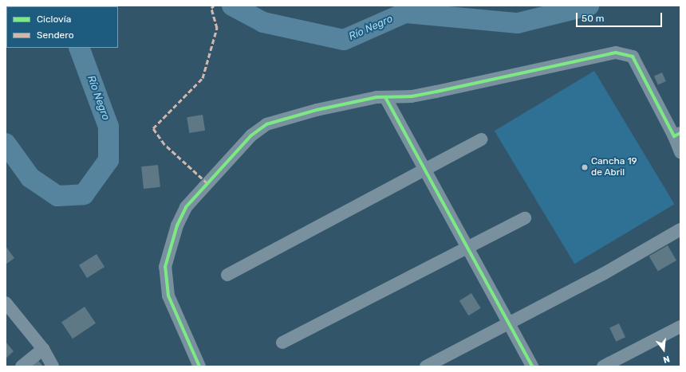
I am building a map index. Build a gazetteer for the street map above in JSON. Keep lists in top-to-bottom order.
{
  "water": ["Río Negro"],
  "places": ["Cancha 19 de Abril"],
  "legend": ["Ciclovía", "Sendero"],
  "scale_bar": "50 m",
  "north": "bottom"
}
